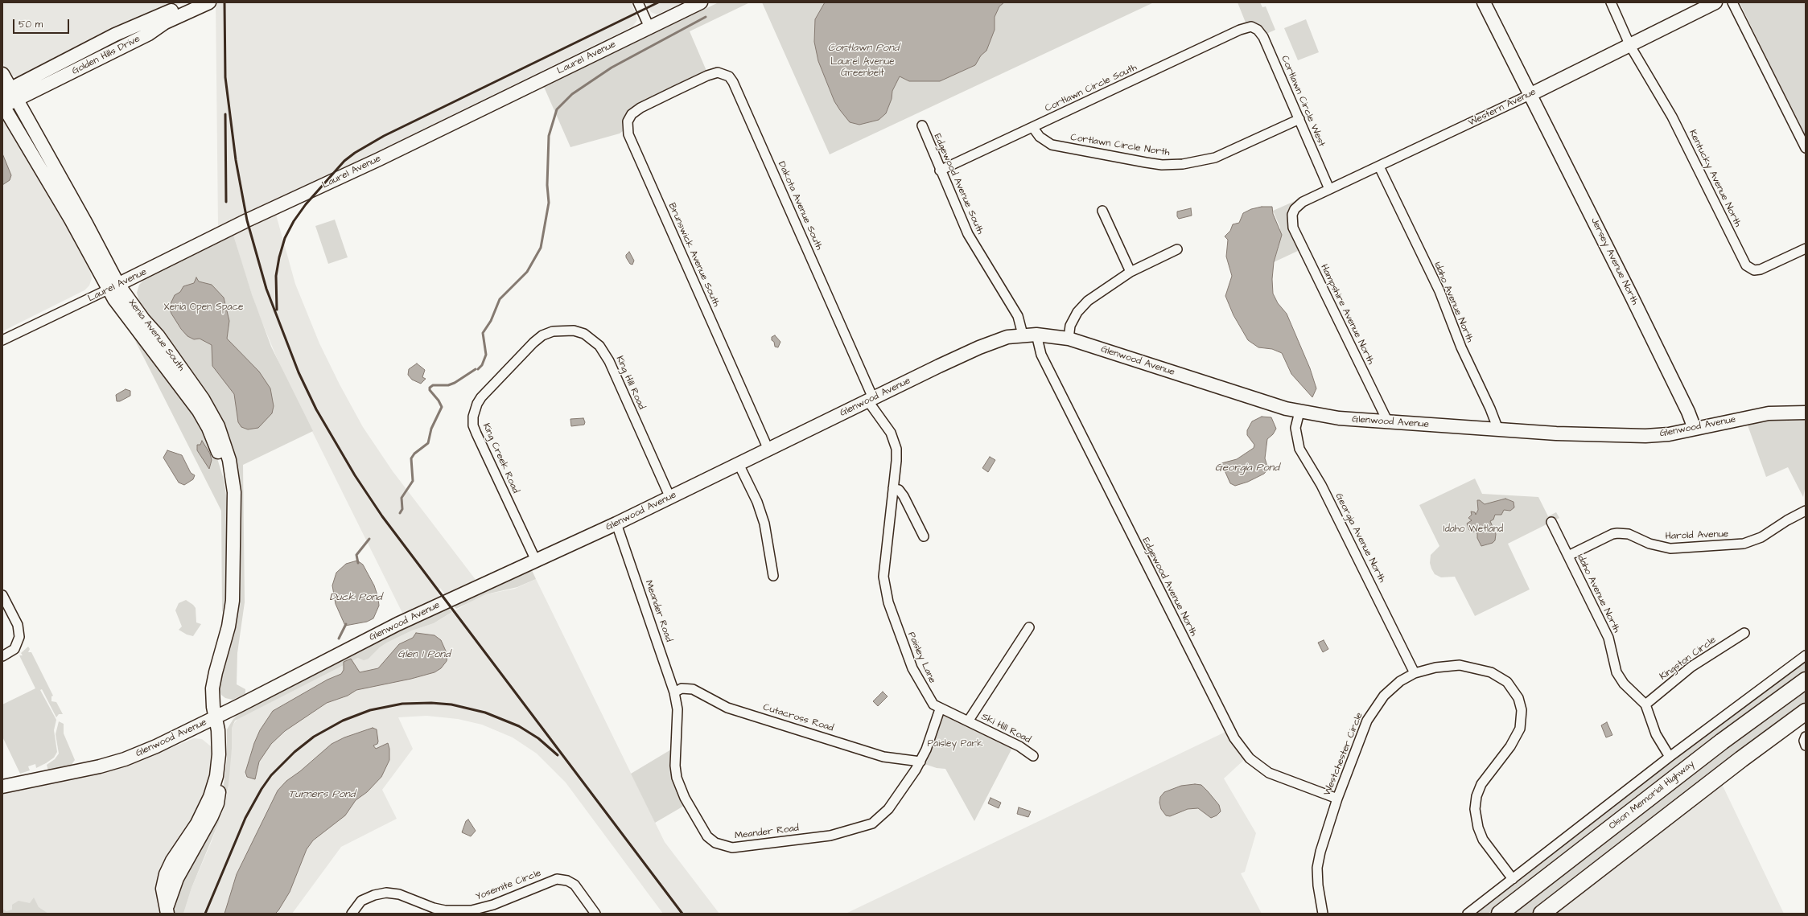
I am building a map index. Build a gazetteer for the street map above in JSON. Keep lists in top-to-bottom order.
{
  "streets": {
    "highway": ["Olson Memorial Highway"],
    "street": [
      "Golden Hills Drive",
      "Laurel Avenue",
      "Cortlawn Circle South",
      "Cortlawn Circle West",
      "Western Avenue",
      "Cortlawn Circle North",
      "Kentucky Avenue North",
      "Edgewood Avenue South",
      "Dakota Avenue South",
      "Brunswick Avenue South",
      "Jersey Avenue North",
      "Idaho Avenue North",
      "Hampshire Avenue North",
      "Xenia Avenue South",
      "Glenwood Avenue",
      "King Hill Road",
      "King Creek Road",
      "Harold Avenue",
      "Georgia Avenue North",
      "Edgewood Avenue North",
      "Meander Road",
      "Paisley Lane",
      "Kingston Circle",
      "Cutacross Road",
      "Ski Hill Road",
      "Westchester Circle",
      "Yosemite Circle"
    ]
  },
  "crossings": [
    ["Golden Hills Drive", "Xenia Avenue South"],
    ["Laurel Avenue", "Xenia Avenue South"],
    ["Cortlawn Circle South", "Cortlawn Circle West"],
    ["Cortlawn Circle South", "Cortlawn Circle North"],
    ["Cortlawn Circle South", "Edgewood Avenue South"],
    ["Cortlawn Circle West", "Western Avenue"],
    ["Cortlawn Circle West", "Cortlawn Circle North"],
    ["Western Avenue", "Kentucky Avenue North"],
    ["Western Avenue", "Jersey Avenue North"],
    ["Western Avenue", "Idaho Avenue North"],
    ["Western Avenue", "Hampshire Avenue North"],
    ["Edgewood Avenue South", "Glenwood Avenue"],
    ["Dakota Avenue South", "Brunswick Avenue South"],
    ["Dakota Avenue South", "Glenwood Avenue"],
    ["Dakota Avenue South", "Paisley Lane"],
    ["Brunswick Avenue South", "Glenwood Avenue"],
    ["Jersey Avenue North", "Glenwood Avenue"],
    ["Idaho Avenue North", "Glenwood Avenue"],
    ["Idaho Avenue North", "Harold Avenue"],
    ["Idaho Avenue North", "Kingston Circle"],
    ["Hampshire Avenue North", "Glenwood Avenue"],
    ["Xenia Avenue South", "Glenwood Avenue"],
    ["Glenwood Avenue", "King Hill Road"],
    ["Glenwood Avenue", "King Creek Road"],
    ["Glenwood Avenue", "Georgia Avenue North"],
    ["Glenwood Avenue", "Edgewood Avenue North"],
    ["Glenwood Avenue", "Meander Road"],
    ["Glenwood Avenue", "Paisley Lane"],
    ["King Hill Road", "King Creek Road"],
    ["Georgia Avenue North", "Westchester Circle"],
    ["Edgewood Avenue North", "Westchester Circle"],
    ["Meander Road", "Paisley Lane"],
    ["Meander Road", "Cutacross Road"],
    ["Paisley Lane", "Ski Hill Road"]
  ],
  "water": [
    "Cortlawn Pond",
    "Georgia Pond",
    "Duck Pond",
    "Glen 1 Pond",
    "Turners Pond"
  ],
  "parks": [
    "Laurel Avenue Greenbelt",
    "Xenia Open Space",
    "Idaho Wetland",
    "Paisley Park"
  ],
  "scale_bar": "50 m"
}
